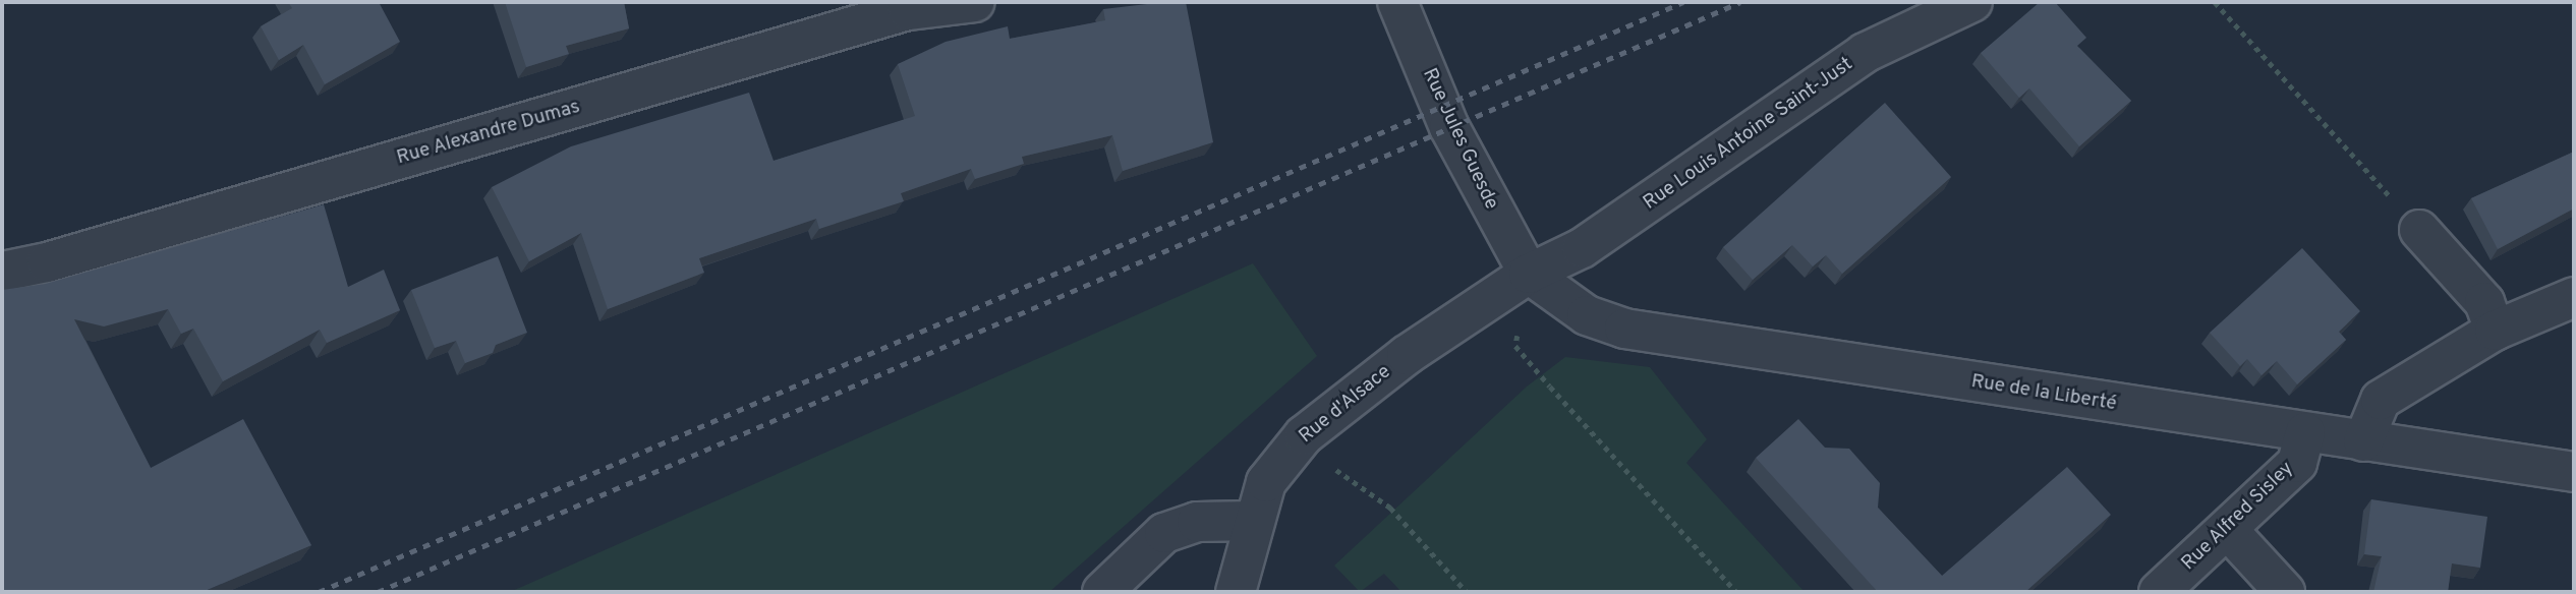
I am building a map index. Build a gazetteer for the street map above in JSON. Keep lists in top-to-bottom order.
{
  "streets": {
    "street": [
      "Rue Alexandre Dumas",
      "Rue Louis Antoine Saint-Just",
      "Rue Jules Guesde",
      "Rue de la Liberté",
      "Rue d'Alsace",
      "Rue Alfred Sisley"
    ]
  },
  "crossings": [
    ["Rue Louis Antoine Saint-Just", "Rue Jules Guesde"],
    ["Rue Louis Antoine Saint-Just", "Rue de la Liberté"],
    ["Rue Louis Antoine Saint-Just", "Rue d'Alsace"],
    ["Rue Jules Guesde", "Rue de la Liberté"],
    ["Rue Jules Guesde", "Rue d'Alsace"],
    ["Rue de la Liberté", "Rue d'Alsace"],
    ["Rue de la Liberté", "Rue Alfred Sisley"]
  ]
}
